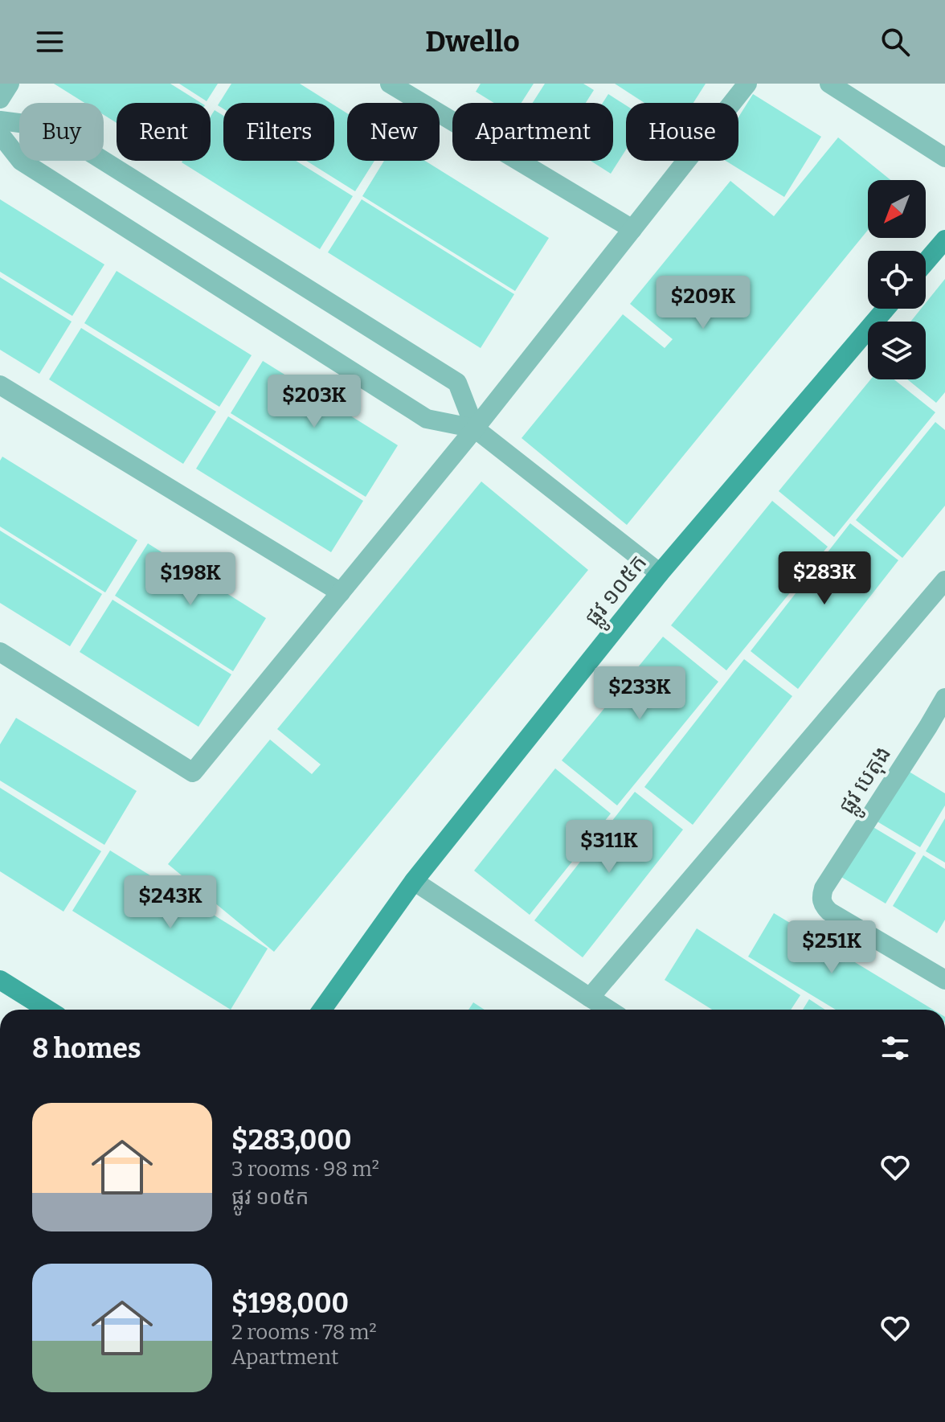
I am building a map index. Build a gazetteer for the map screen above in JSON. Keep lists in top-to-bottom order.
{
  "streets": {
    "main road": ["ផ្លូវ ១០៥ក"],
    "street": ["ផ្លូវ បេតុង"]
  },
  "north": "bottom left",
  "page": {
    "header": "Dwello",
    "chip": [
      "Buy",
      "Rent",
      "Filters",
      "New",
      "Apartment",
      "House"
    ],
    "price": [
      "$209K",
      "$203K",
      "$283K",
      "$198K",
      "$233K",
      "$311K",
      "$243K",
      "$251K"
    ],
    "heading": "8 homes",
    "list": [
      {
        "name": "$283,000",
        "note": "3 rooms · 98 m² · ផ្លូវ ១០៥ក"
      },
      {
        "name": "$198,000",
        "note": "2 rooms · 78 m² · Apartment"
      }
    ]
  }
}
